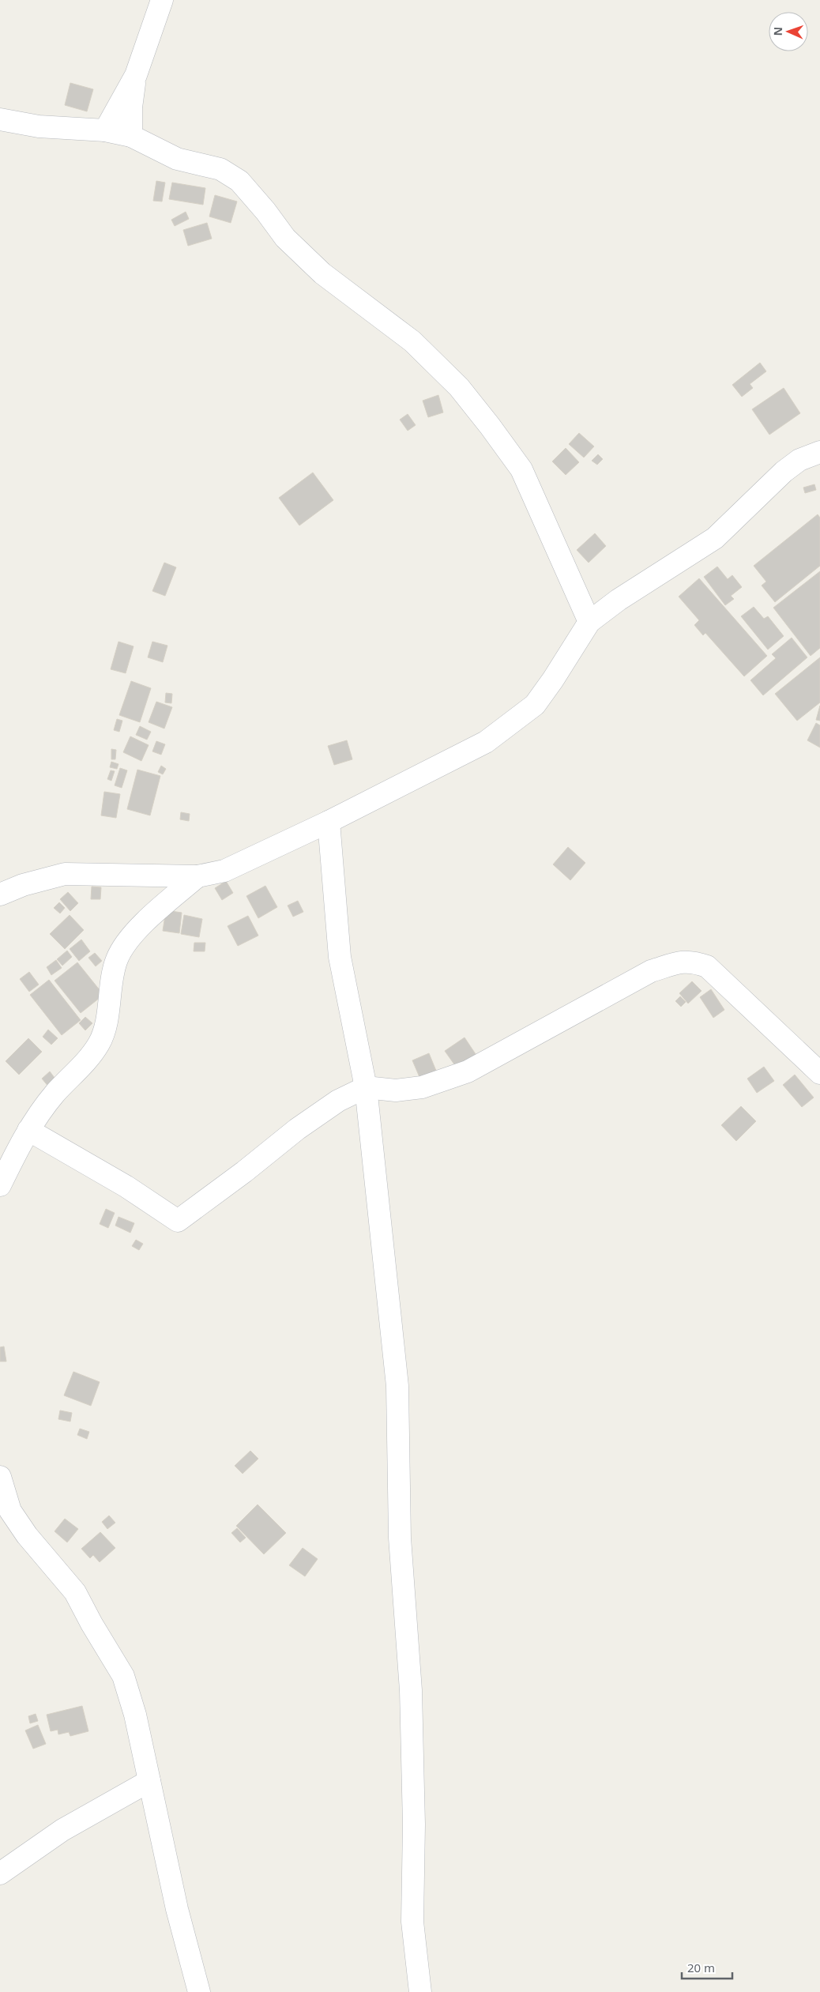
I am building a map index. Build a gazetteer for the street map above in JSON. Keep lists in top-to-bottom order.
{
  "scale_bar": "20 m",
  "north": "left"
}
